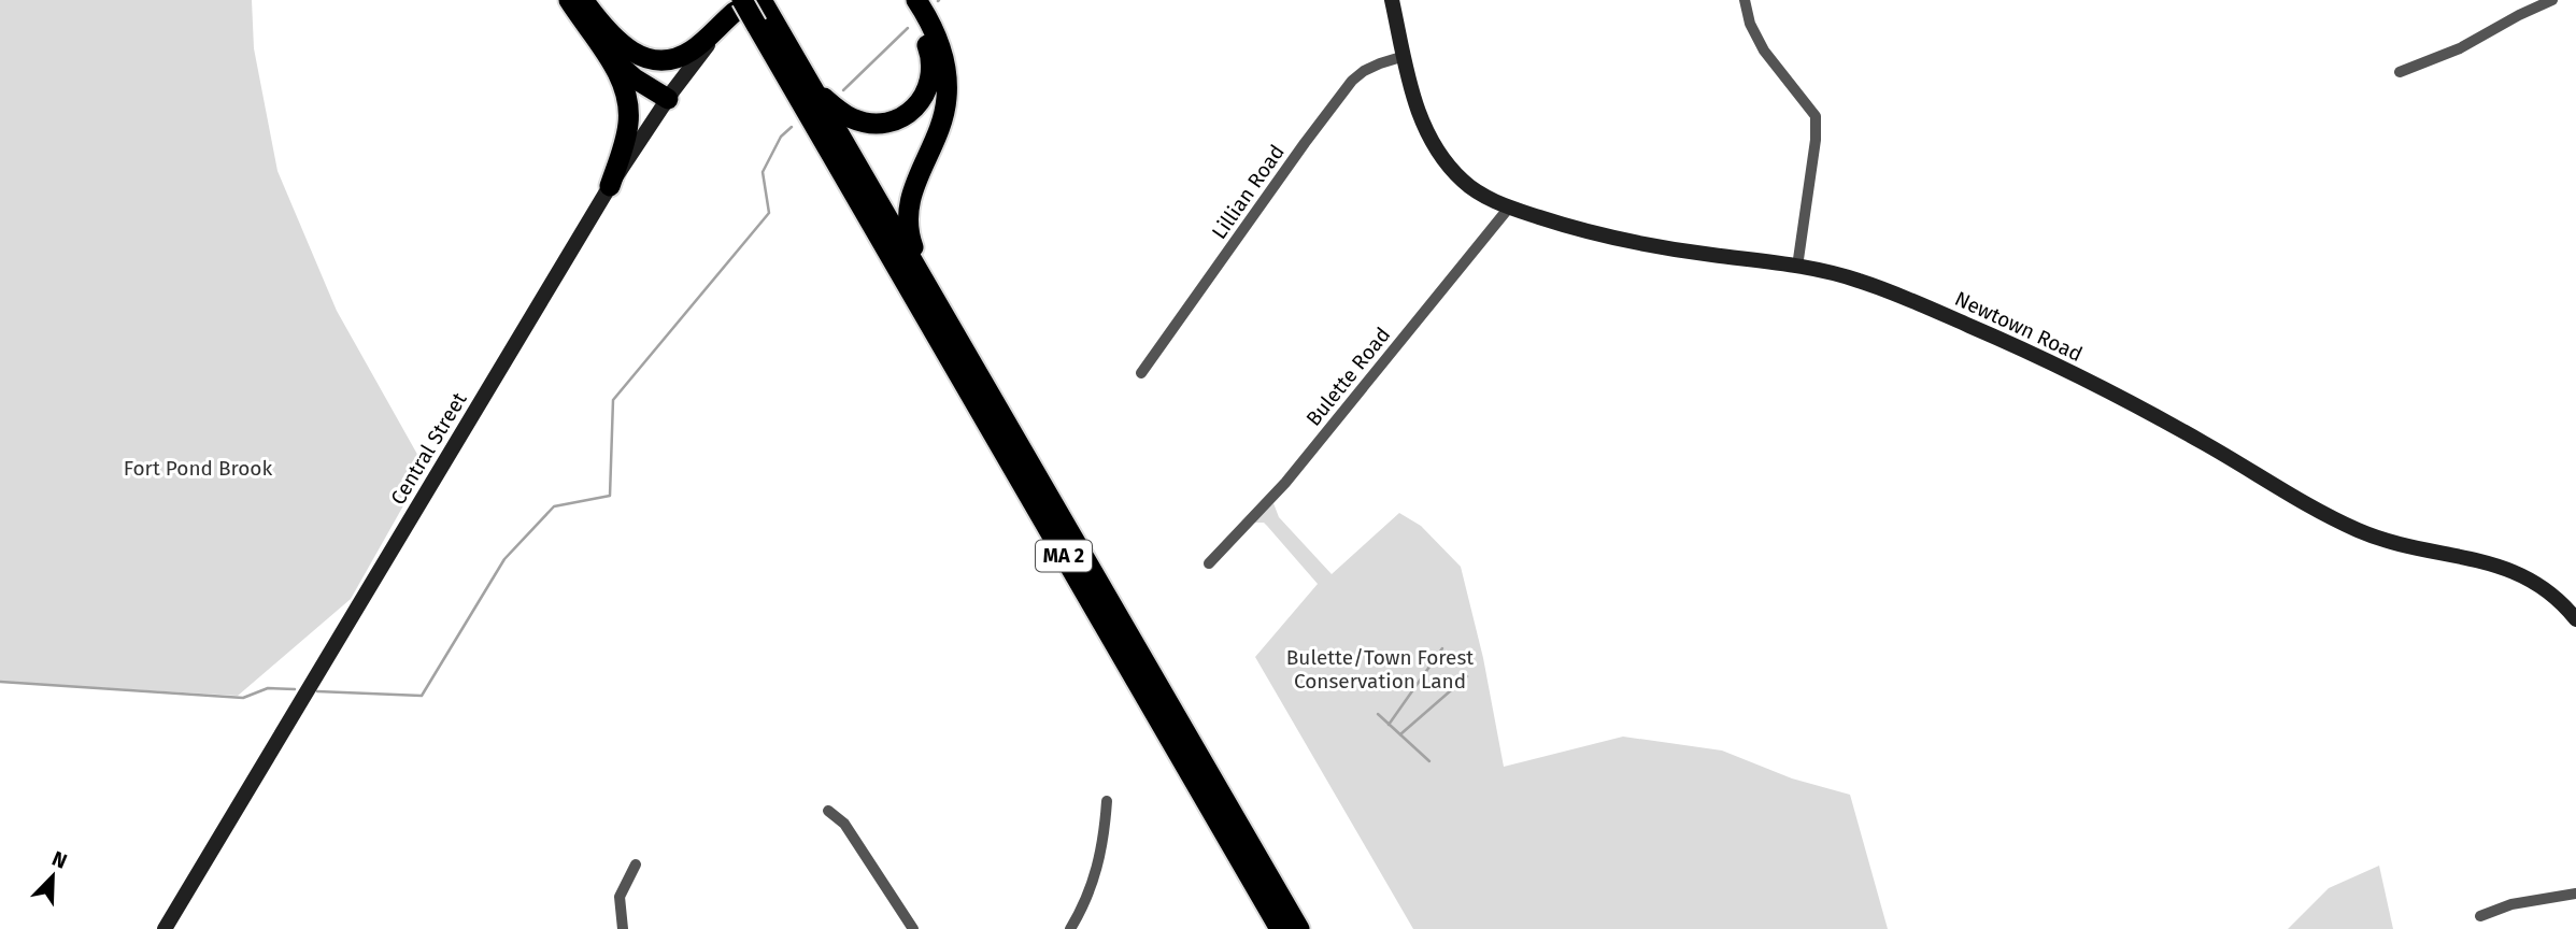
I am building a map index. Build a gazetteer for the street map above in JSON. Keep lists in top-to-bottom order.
{
  "streets": {
    "highway": ["MA 2"],
    "street": [
      "Lillian Road",
      "Newtown Road",
      "Bulette Road",
      "Central Street"
    ]
  },
  "crossings": [
    ["Lillian Road", "Newtown Road"],
    ["Newtown Road", "Bulette Road"],
    ["Central Street", "MA 2"]
  ],
  "parks": ["Fort Pond Brook", "Bulette/Town Forest Conservation Land"],
  "north": "top right"
}
